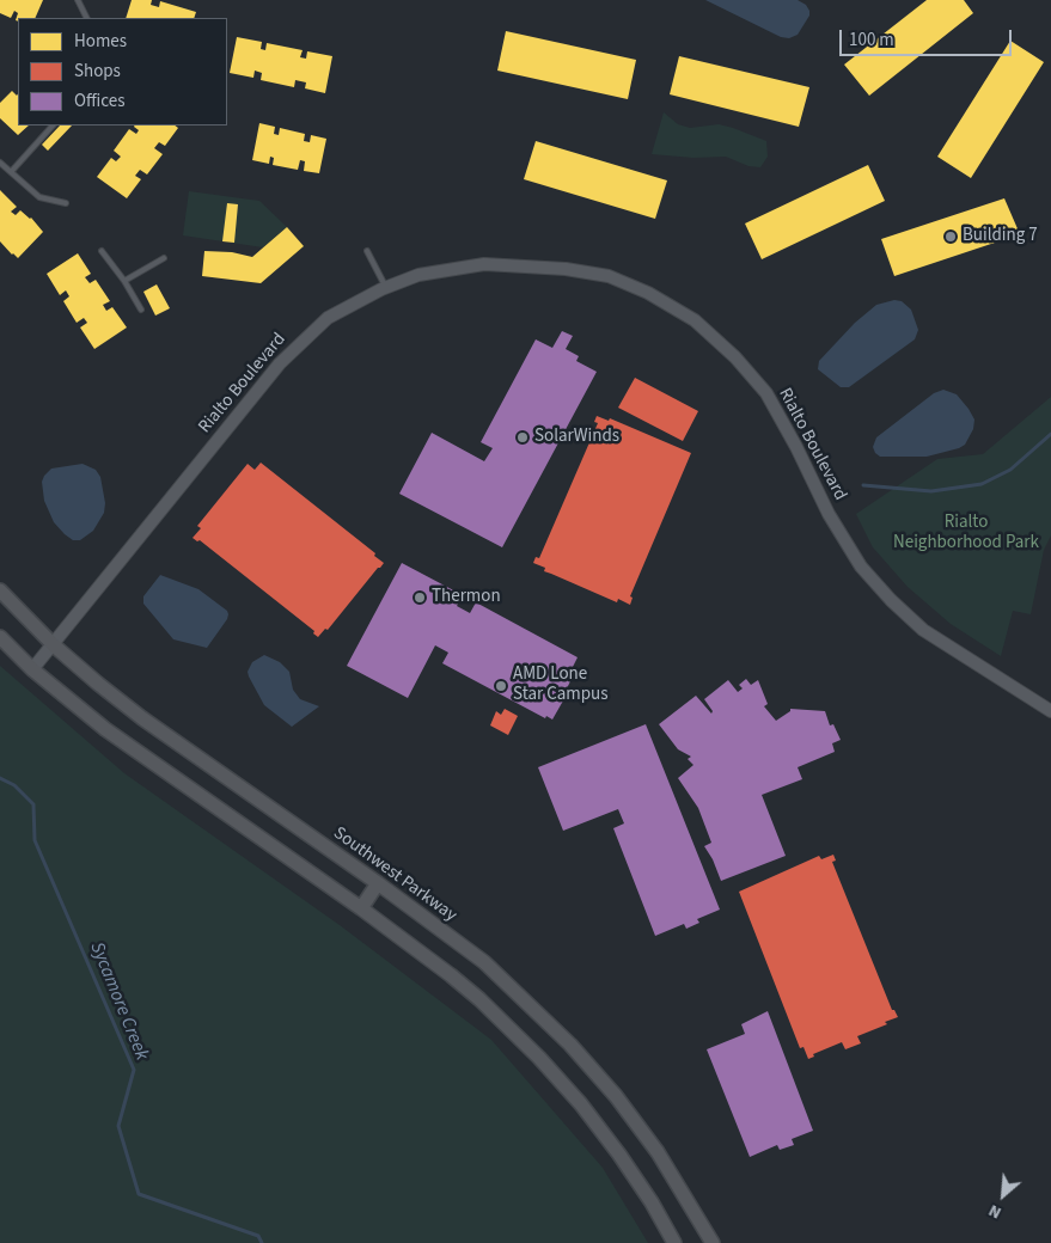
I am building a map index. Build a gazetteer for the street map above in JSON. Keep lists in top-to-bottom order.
{
  "streets": {
    "main road": ["Southwest Parkway"],
    "street": ["Rialto Boulevard"]
  },
  "crossings": [
    ["Rialto Boulevard", "Southwest Parkway"]
  ],
  "water": ["Sycamore Creek"],
  "parks": ["Rialto Neighborhood Park"],
  "places": [
    "Building 7",
    "SolarWinds",
    "Thermon",
    "AMD Lone Star Campus"
  ],
  "legend": ["Homes", "Shops", "Offices"],
  "scale_bar": "100 m",
  "north": "bottom left"
}
